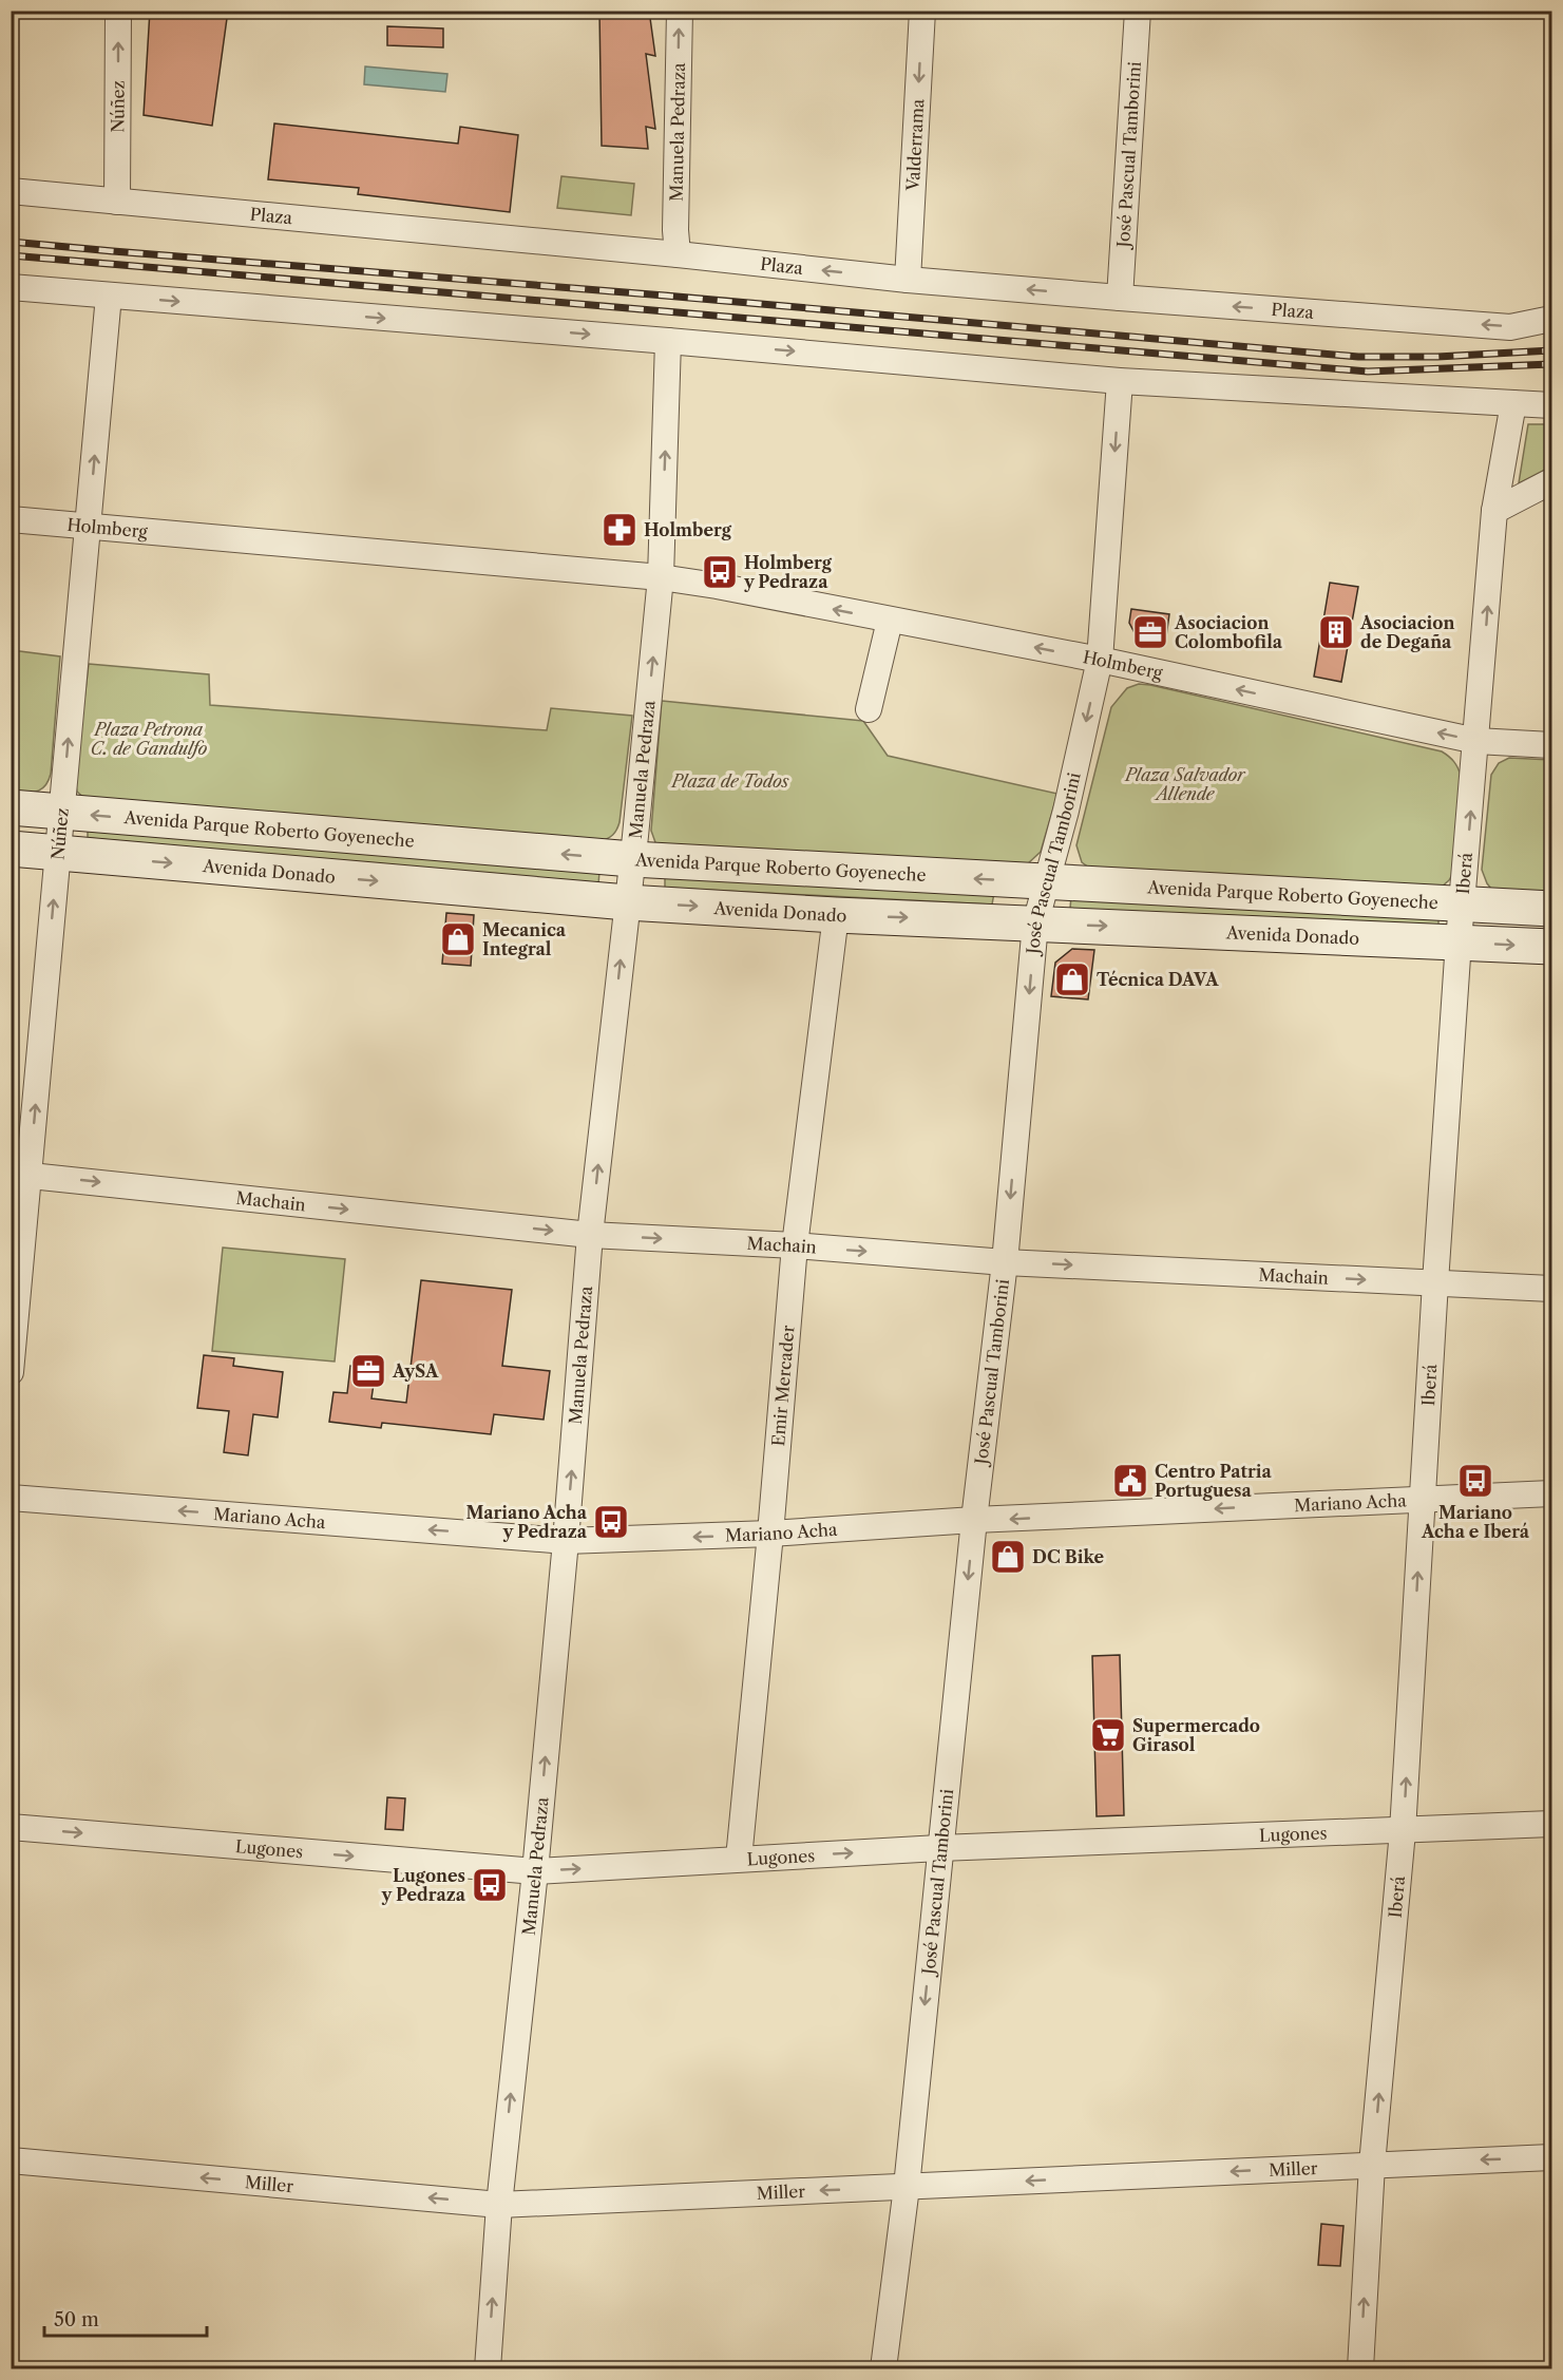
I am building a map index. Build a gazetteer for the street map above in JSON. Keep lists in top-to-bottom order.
{
  "streets": {
    "main road": ["Avenida Parque Roberto Goyeneche", "Avenida Donado"],
    "street": [
      "Núñez",
      "Manuela Pedraza",
      "Valderrama",
      "José Pascual Tamborini",
      "Plaza",
      "Holmberg",
      "Iberá",
      "Machain",
      "Emir Mercader",
      "Mariano Acha",
      "Lugones",
      "Miller"
    ]
  },
  "crossings": [
    ["Núñez", "Plaza"],
    ["Núñez", "Holmberg"],
    ["Núñez", "Avenida Parque Roberto Goyeneche"],
    ["Núñez", "Avenida Donado"],
    ["Núñez", "Machain"],
    ["Manuela Pedraza", "Plaza"],
    ["Manuela Pedraza", "Holmberg"],
    ["Manuela Pedraza", "Avenida Parque Roberto Goyeneche"],
    ["Manuela Pedraza", "Avenida Donado"],
    ["Manuela Pedraza", "Machain"],
    ["Manuela Pedraza", "Mariano Acha"],
    ["Manuela Pedraza", "Lugones"],
    ["Manuela Pedraza", "Miller"],
    ["Valderrama", "Plaza"],
    ["José Pascual Tamborini", "Plaza"],
    ["José Pascual Tamborini", "Holmberg"],
    ["José Pascual Tamborini", "Avenida Parque Roberto Goyeneche"],
    ["José Pascual Tamborini", "Avenida Donado"],
    ["José Pascual Tamborini", "Machain"],
    ["José Pascual Tamborini", "Mariano Acha"],
    ["José Pascual Tamborini", "Lugones"],
    ["José Pascual Tamborini", "Miller"],
    ["Holmberg", "Iberá"],
    ["Avenida Parque Roberto Goyeneche", "Iberá"],
    ["Avenida Donado", "Iberá"],
    ["Avenida Donado", "Emir Mercader"],
    ["Iberá", "Machain"],
    ["Iberá", "Mariano Acha"],
    ["Iberá", "Lugones"],
    ["Iberá", "Miller"],
    ["Machain", "Emir Mercader"],
    ["Emir Mercader", "Mariano Acha"],
    ["Emir Mercader", "Lugones"]
  ],
  "one_way": [
    "Núñez",
    "Manuela Pedraza",
    "Valderrama",
    "José Pascual Tamborini",
    "Holmberg",
    "Avenida Parque Roberto Goyeneche",
    "Avenida Donado",
    "Iberá",
    "Machain",
    "Mariano Acha",
    "Lugones",
    "Miller"
  ],
  "parks": ["Plaza Petrona C. de Gandulfo", "Plaza Salvador Allende", "Plaza de Todos"],
  "places": {
    "pharmacy": ["Holmberg"],
    "bus stop": [
      "Holmberg y Pedraza",
      "Mariano Acha e Iberá",
      "Mariano Acha y Pedraza",
      "Lugones y Pedraza"
    ],
    "office": ["Asociacion Colombofila", "AySA"],
    "building": ["Asociacion de Degaña"],
    "shop": ["Mecanica Integral", "Técnica DAVA", "DC Bike"],
    "public building": ["Centro Patria Portuguesa"],
    "supermarket": ["Supermercado Girasol"]
  },
  "scale_bar": "50 m"
}
